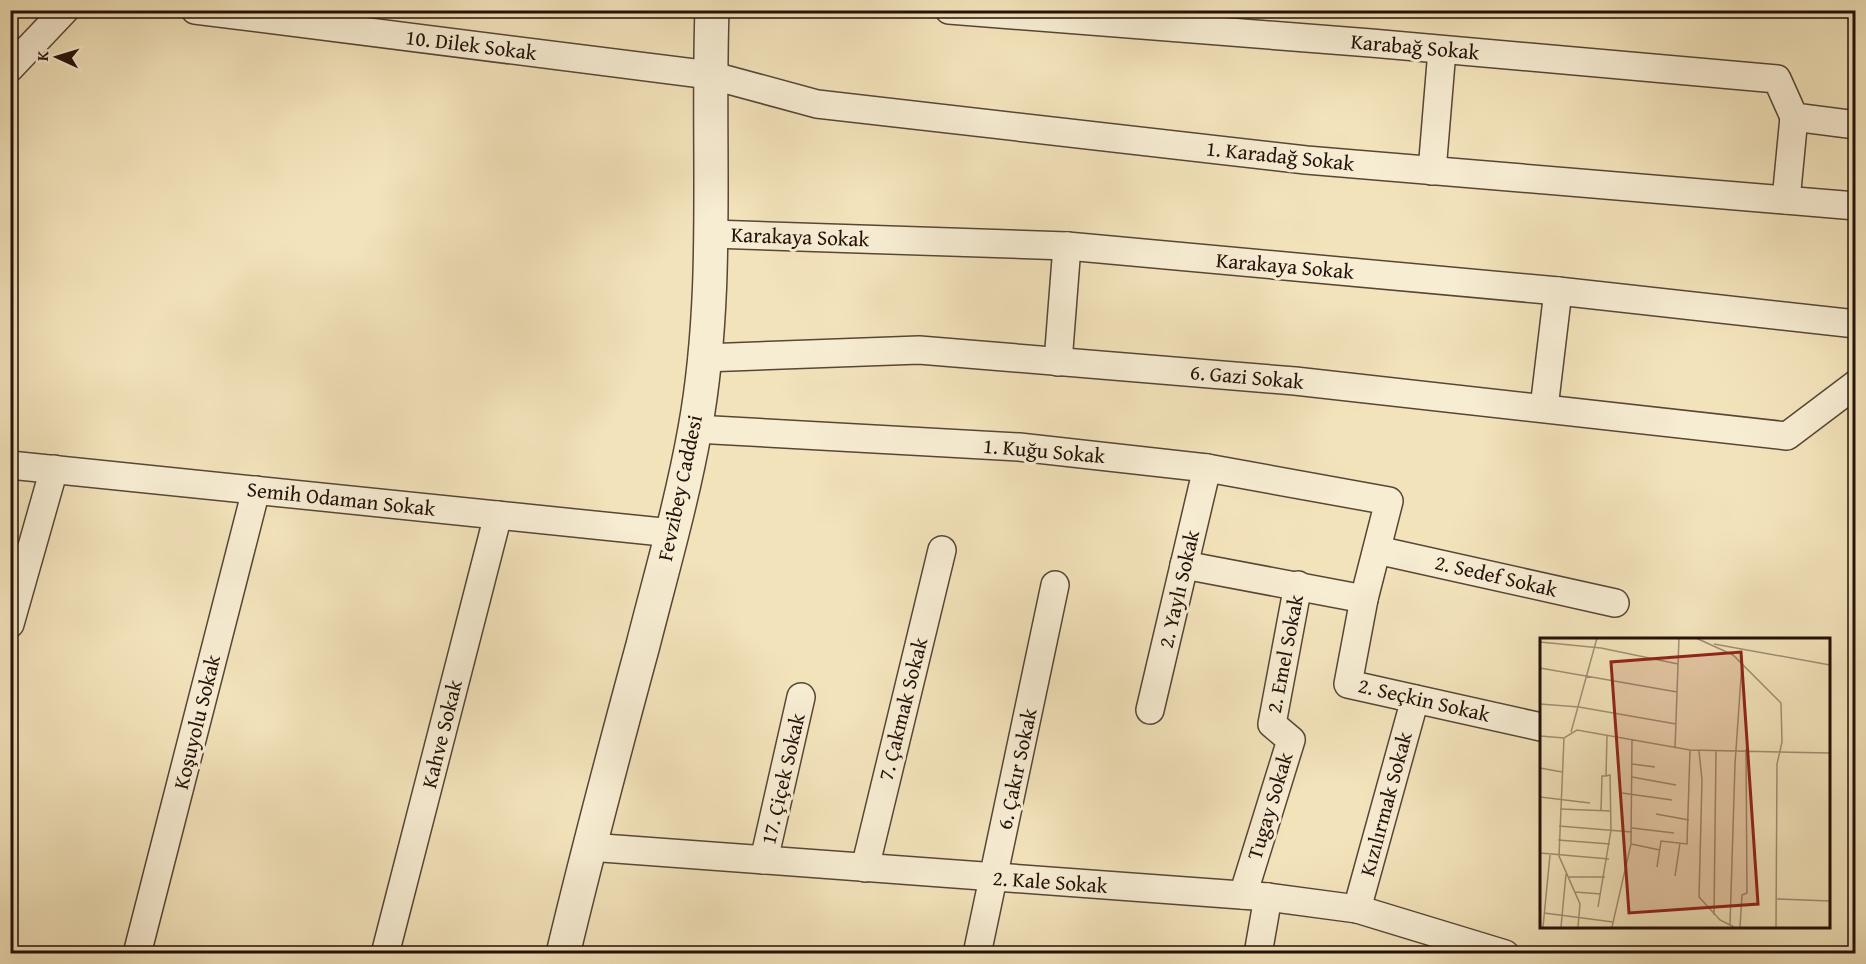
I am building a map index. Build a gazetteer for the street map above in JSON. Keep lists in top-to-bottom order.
{
  "streets": {
    "street": [
      "10. Dilek Sokak",
      "Karabağ Sokak",
      "1. Karadağ Sokak",
      "Karakaya Sokak",
      "6. Gazi Sokak",
      "1. Kuğu Sokak",
      "Fevzibey Caddesi",
      "Semih Odaman Sokak",
      "2. Sedef Sokak",
      "2. Yaylı Sokak",
      "2. Emel Sokak",
      "2. Seçkin Sokak",
      "7. Çakmak Sokak",
      "Koşuyolu Sokak",
      "Kahve Sokak",
      "6. Çakır Sokak",
      "17. Çiçek Sokak",
      "Kızılırmak Sokak",
      "Tugay Sokak",
      "2. Kale Sokak"
    ]
  },
  "crossings": [
    ["10. Dilek Sokak", "1. Karadağ Sokak"],
    ["10. Dilek Sokak", "Fevzibey Caddesi"],
    ["1. Karadağ Sokak", "Fevzibey Caddesi"],
    ["Karakaya Sokak", "Fevzibey Caddesi"],
    ["6. Gazi Sokak", "Fevzibey Caddesi"],
    ["1. Kuğu Sokak", "Fevzibey Caddesi"],
    ["1. Kuğu Sokak", "2. Yaylı Sokak"],
    ["1. Kuğu Sokak", "2. Seçkin Sokak"],
    ["Fevzibey Caddesi", "Semih Odaman Sokak"],
    ["Fevzibey Caddesi", "2. Kale Sokak"],
    ["Semih Odaman Sokak", "Koşuyolu Sokak"],
    ["Semih Odaman Sokak", "Kahve Sokak"],
    ["2. Sedef Sokak", "2. Seçkin Sokak"],
    ["2. Emel Sokak", "Tugay Sokak"],
    ["2. Seçkin Sokak", "Kızılırmak Sokak"],
    ["7. Çakmak Sokak", "2. Kale Sokak"],
    ["6. Çakır Sokak", "2. Kale Sokak"],
    ["17. Çiçek Sokak", "2. Kale Sokak"],
    ["Kızılırmak Sokak", "2. Kale Sokak"],
    ["Tugay Sokak", "2. Kale Sokak"]
  ],
  "north": "left"
}
